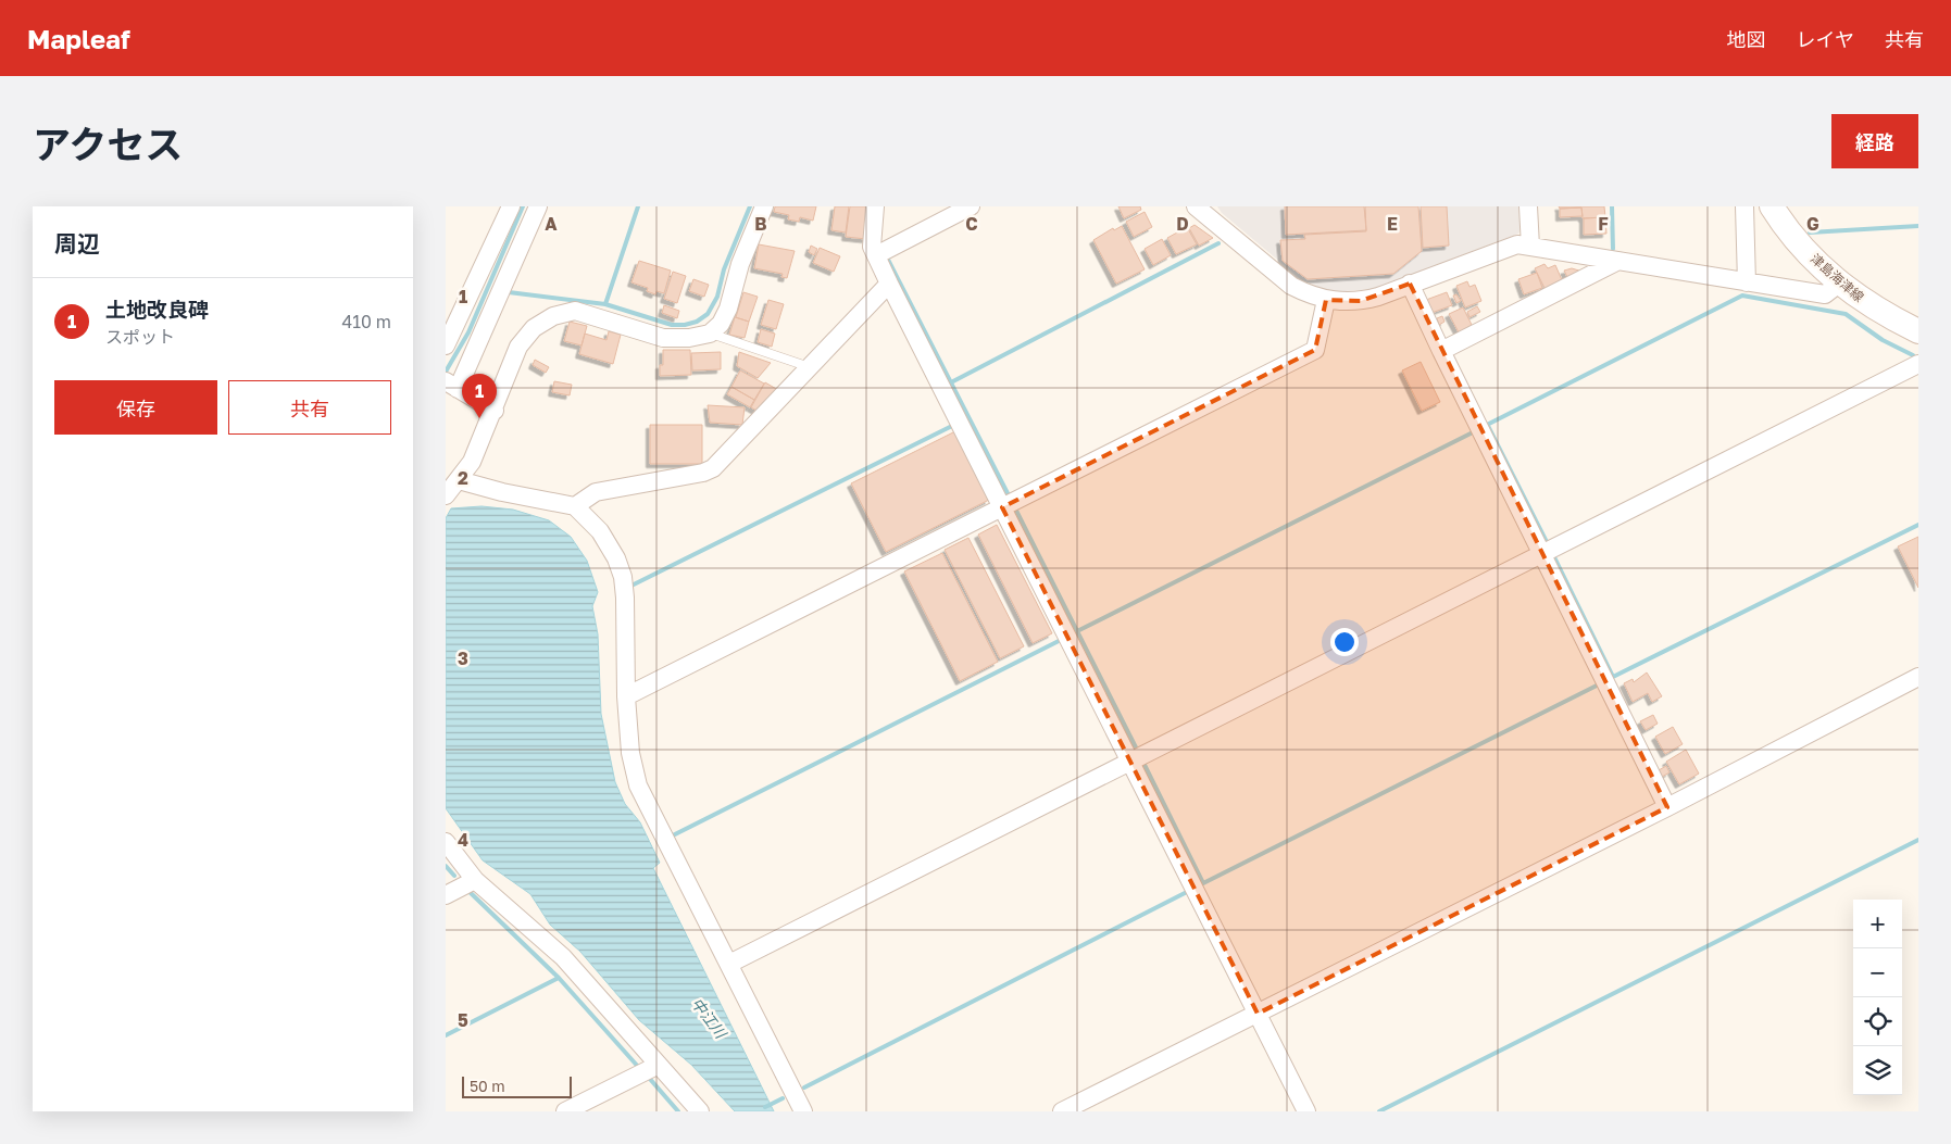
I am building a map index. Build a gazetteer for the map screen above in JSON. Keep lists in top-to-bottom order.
{
  "streets": {
    "main road": ["津島海津線"]
  },
  "water": ["中江川"],
  "scale_bar": "50 m",
  "page": {
    "header": "Mapleaf",
    "nav": ["地図", "レイヤ", "共有"],
    "title": "アクセス",
    "buttons": [
      "経路",
      ["保存", "共有"]
    ],
    "heading": "周辺",
    "list": [
      {
        "mark": "1",
        "name": "土地改良碑",
        "note": "スポット",
        "value": "410 m"
      }
    ],
    "pins": "1",
    "map_buttons": ["+", "−"],
    "scale": "50 m"
  },
  "grid": {
    "columns": [
      "A",
      "B",
      "C",
      "D",
      "E",
      "F",
      "G"
    ],
    "rows": [
      "1",
      "2",
      "3",
      "4",
      "5"
    ]
  }
}
